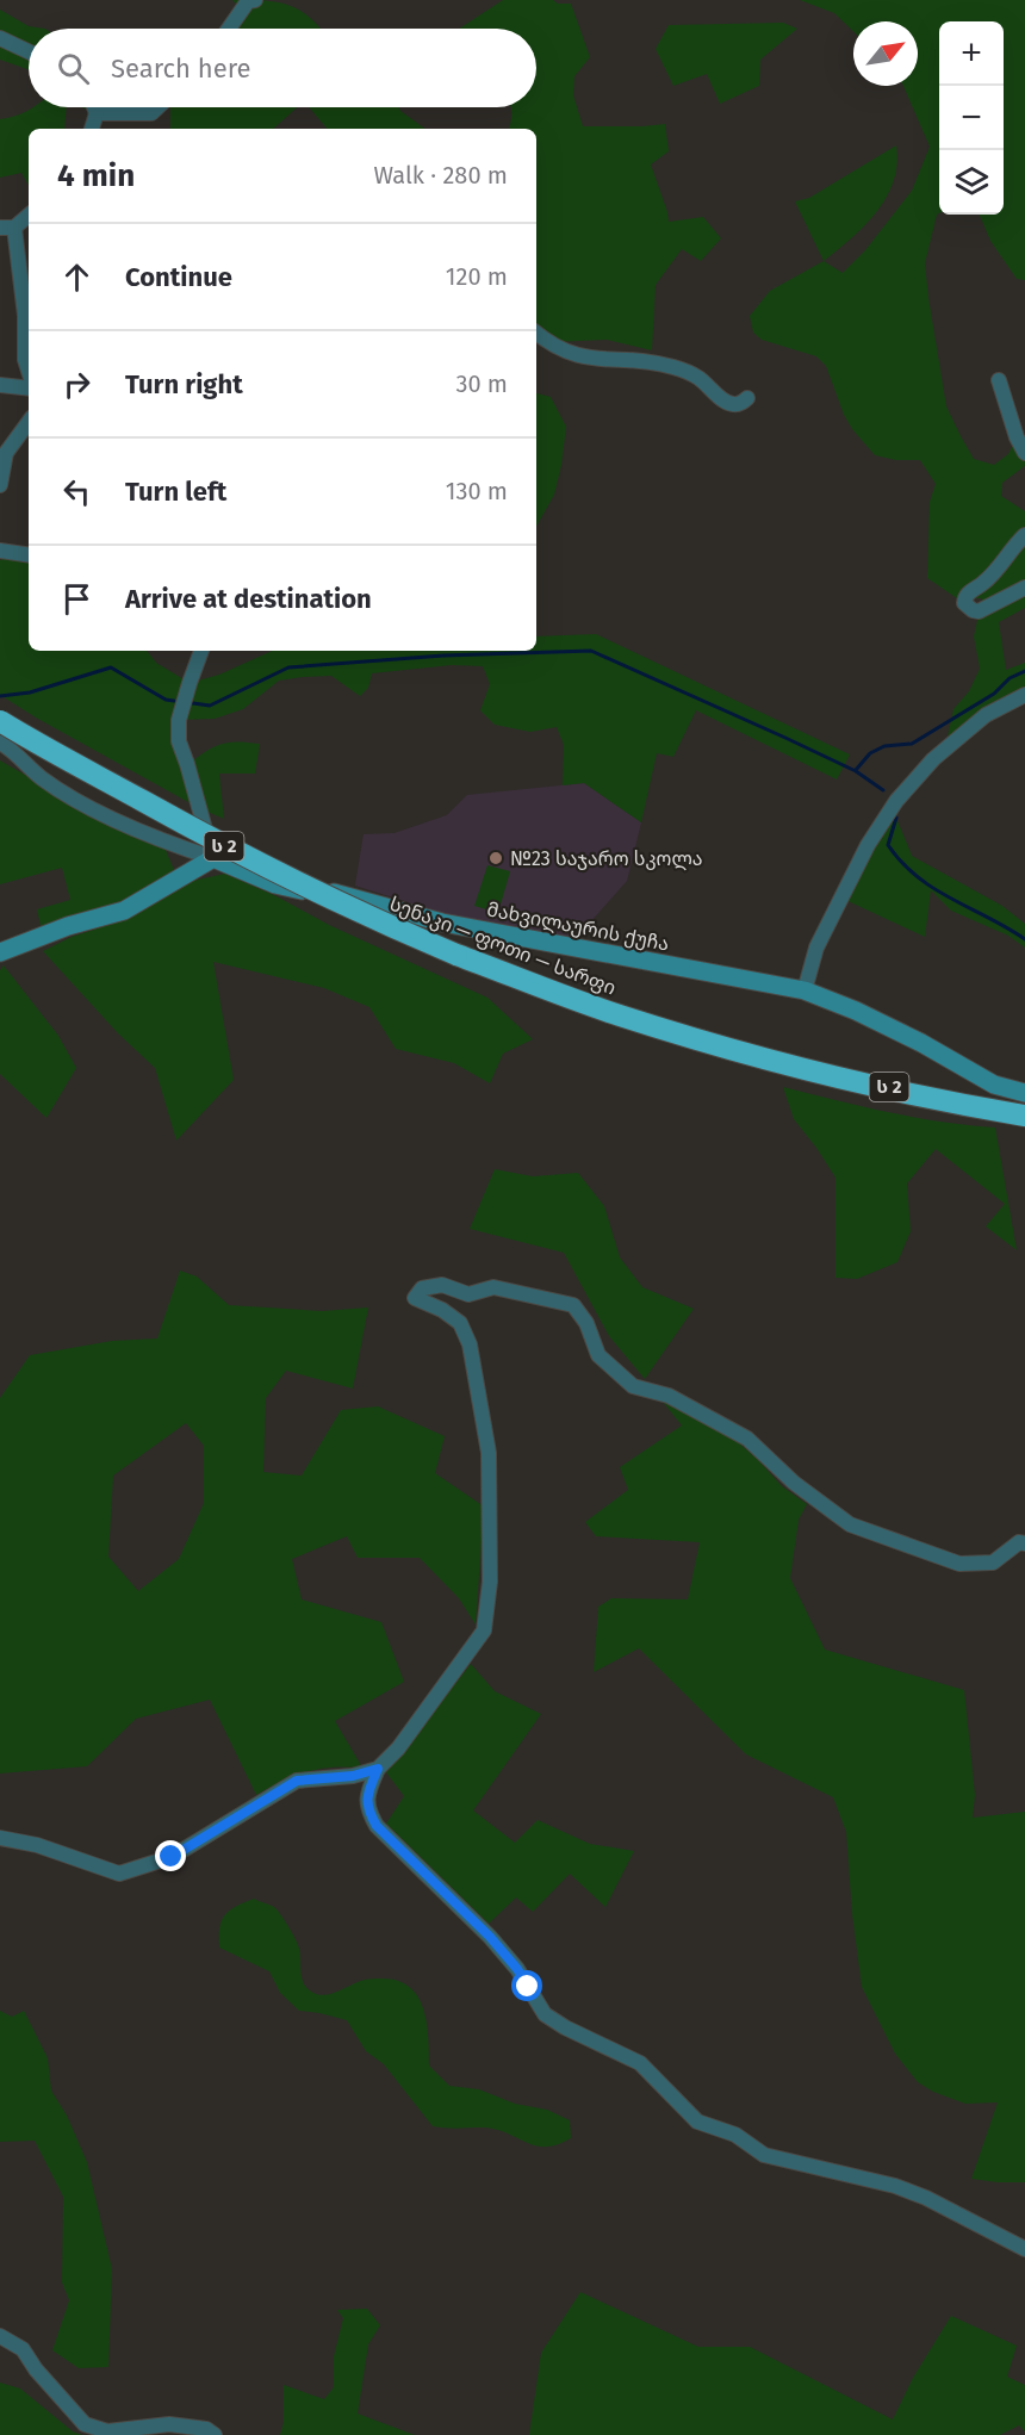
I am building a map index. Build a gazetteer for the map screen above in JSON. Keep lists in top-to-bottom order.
{
  "streets": {
    "highway": ["ს 2", "სენაკი — ფოთი — სარფი"],
    "street": ["მახვილაურის ქუჩა"]
  },
  "places": ["№23 საჯარო სკოლა"],
  "north": "top right",
  "page": {
    "map_buttons": ["+", "−"],
    "search": "Search here",
    "heading": ["4 min", "Walk · 280 m"],
    "list": [
      ["Continue", "120 m"],
      ["Turn right", "30 m"],
      ["Turn left", "130 m"],
      "Arrive at destination"
    ]
  }
}
